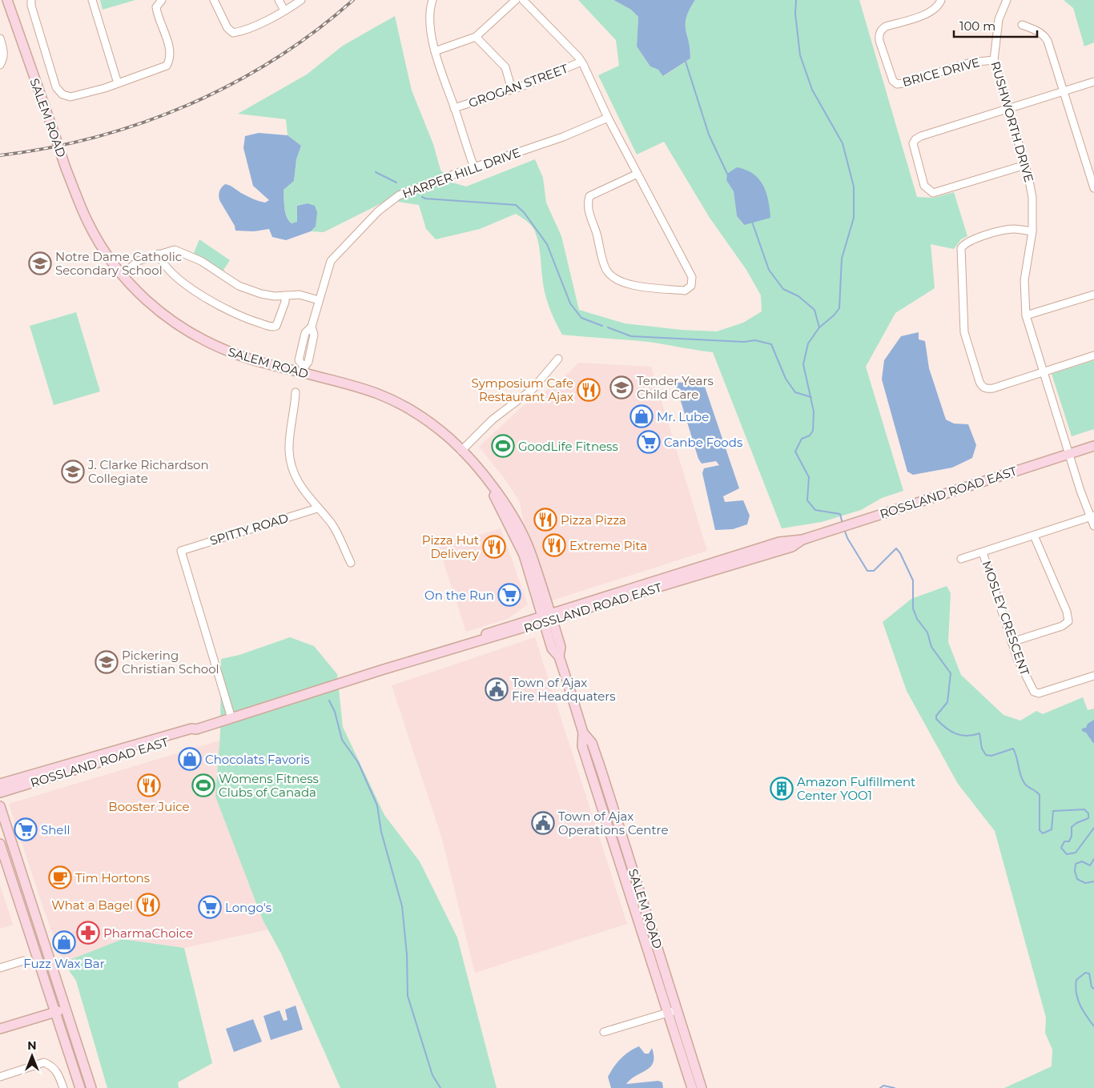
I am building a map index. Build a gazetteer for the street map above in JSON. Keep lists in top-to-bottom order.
{
  "streets": {
    "main road": ["SALEM ROAD", "ROSSLAND ROAD EAST"],
    "street": [
      "BRICE DRIVE",
      "GROGAN STREET",
      "RUSHWORTH DRIVE",
      "HARPER HILL DRIVE",
      "SPITTY ROAD",
      "MOSLEY CRESCENT"
    ]
  },
  "crossings": [
    ["BRICE DRIVE", "RUSHWORTH DRIVE"],
    ["SALEM ROAD", "HARPER HILL DRIVE"],
    ["SALEM ROAD", "ROSSLAND ROAD EAST"],
    ["RUSHWORTH DRIVE", "ROSSLAND ROAD EAST"],
    ["ROSSLAND ROAD EAST", "SPITTY ROAD"]
  ],
  "places": {
    "school or university": [
      "Notre Dame Catholic Secondary School",
      "Tender Years Child Care",
      "J. Clarke Richardson Collegiate",
      "Pickering Christian School"
    ],
    "restaurant": [
      "Symposium Cafe Restaurant Ajax",
      "Pizza Pizza",
      "Extreme Pita",
      "Pizza Hut Delivery",
      "Booster Juice",
      "What a Bagel"
    ],
    "shop": ["Mr. Lube", "Chocolats Favoris", "Fuzz Wax Bar"],
    "supermarket": [
      "Canbe Foods",
      "On the Run",
      "Shell",
      "Longo's"
    ],
    "sports": ["GoodLife Fitness", "Womens Fitness Clubs of Canada"],
    "public building": ["Town of Ajax Fire Headquaters", "Town of Ajax Operations Centre"],
    "building": ["Amazon Fulfillment Center YOO1"],
    "cafe": ["Tim Hortons"],
    "pharmacy": ["PharmaChoice"]
  },
  "scale_bar": "100 m",
  "north": "top"
}
